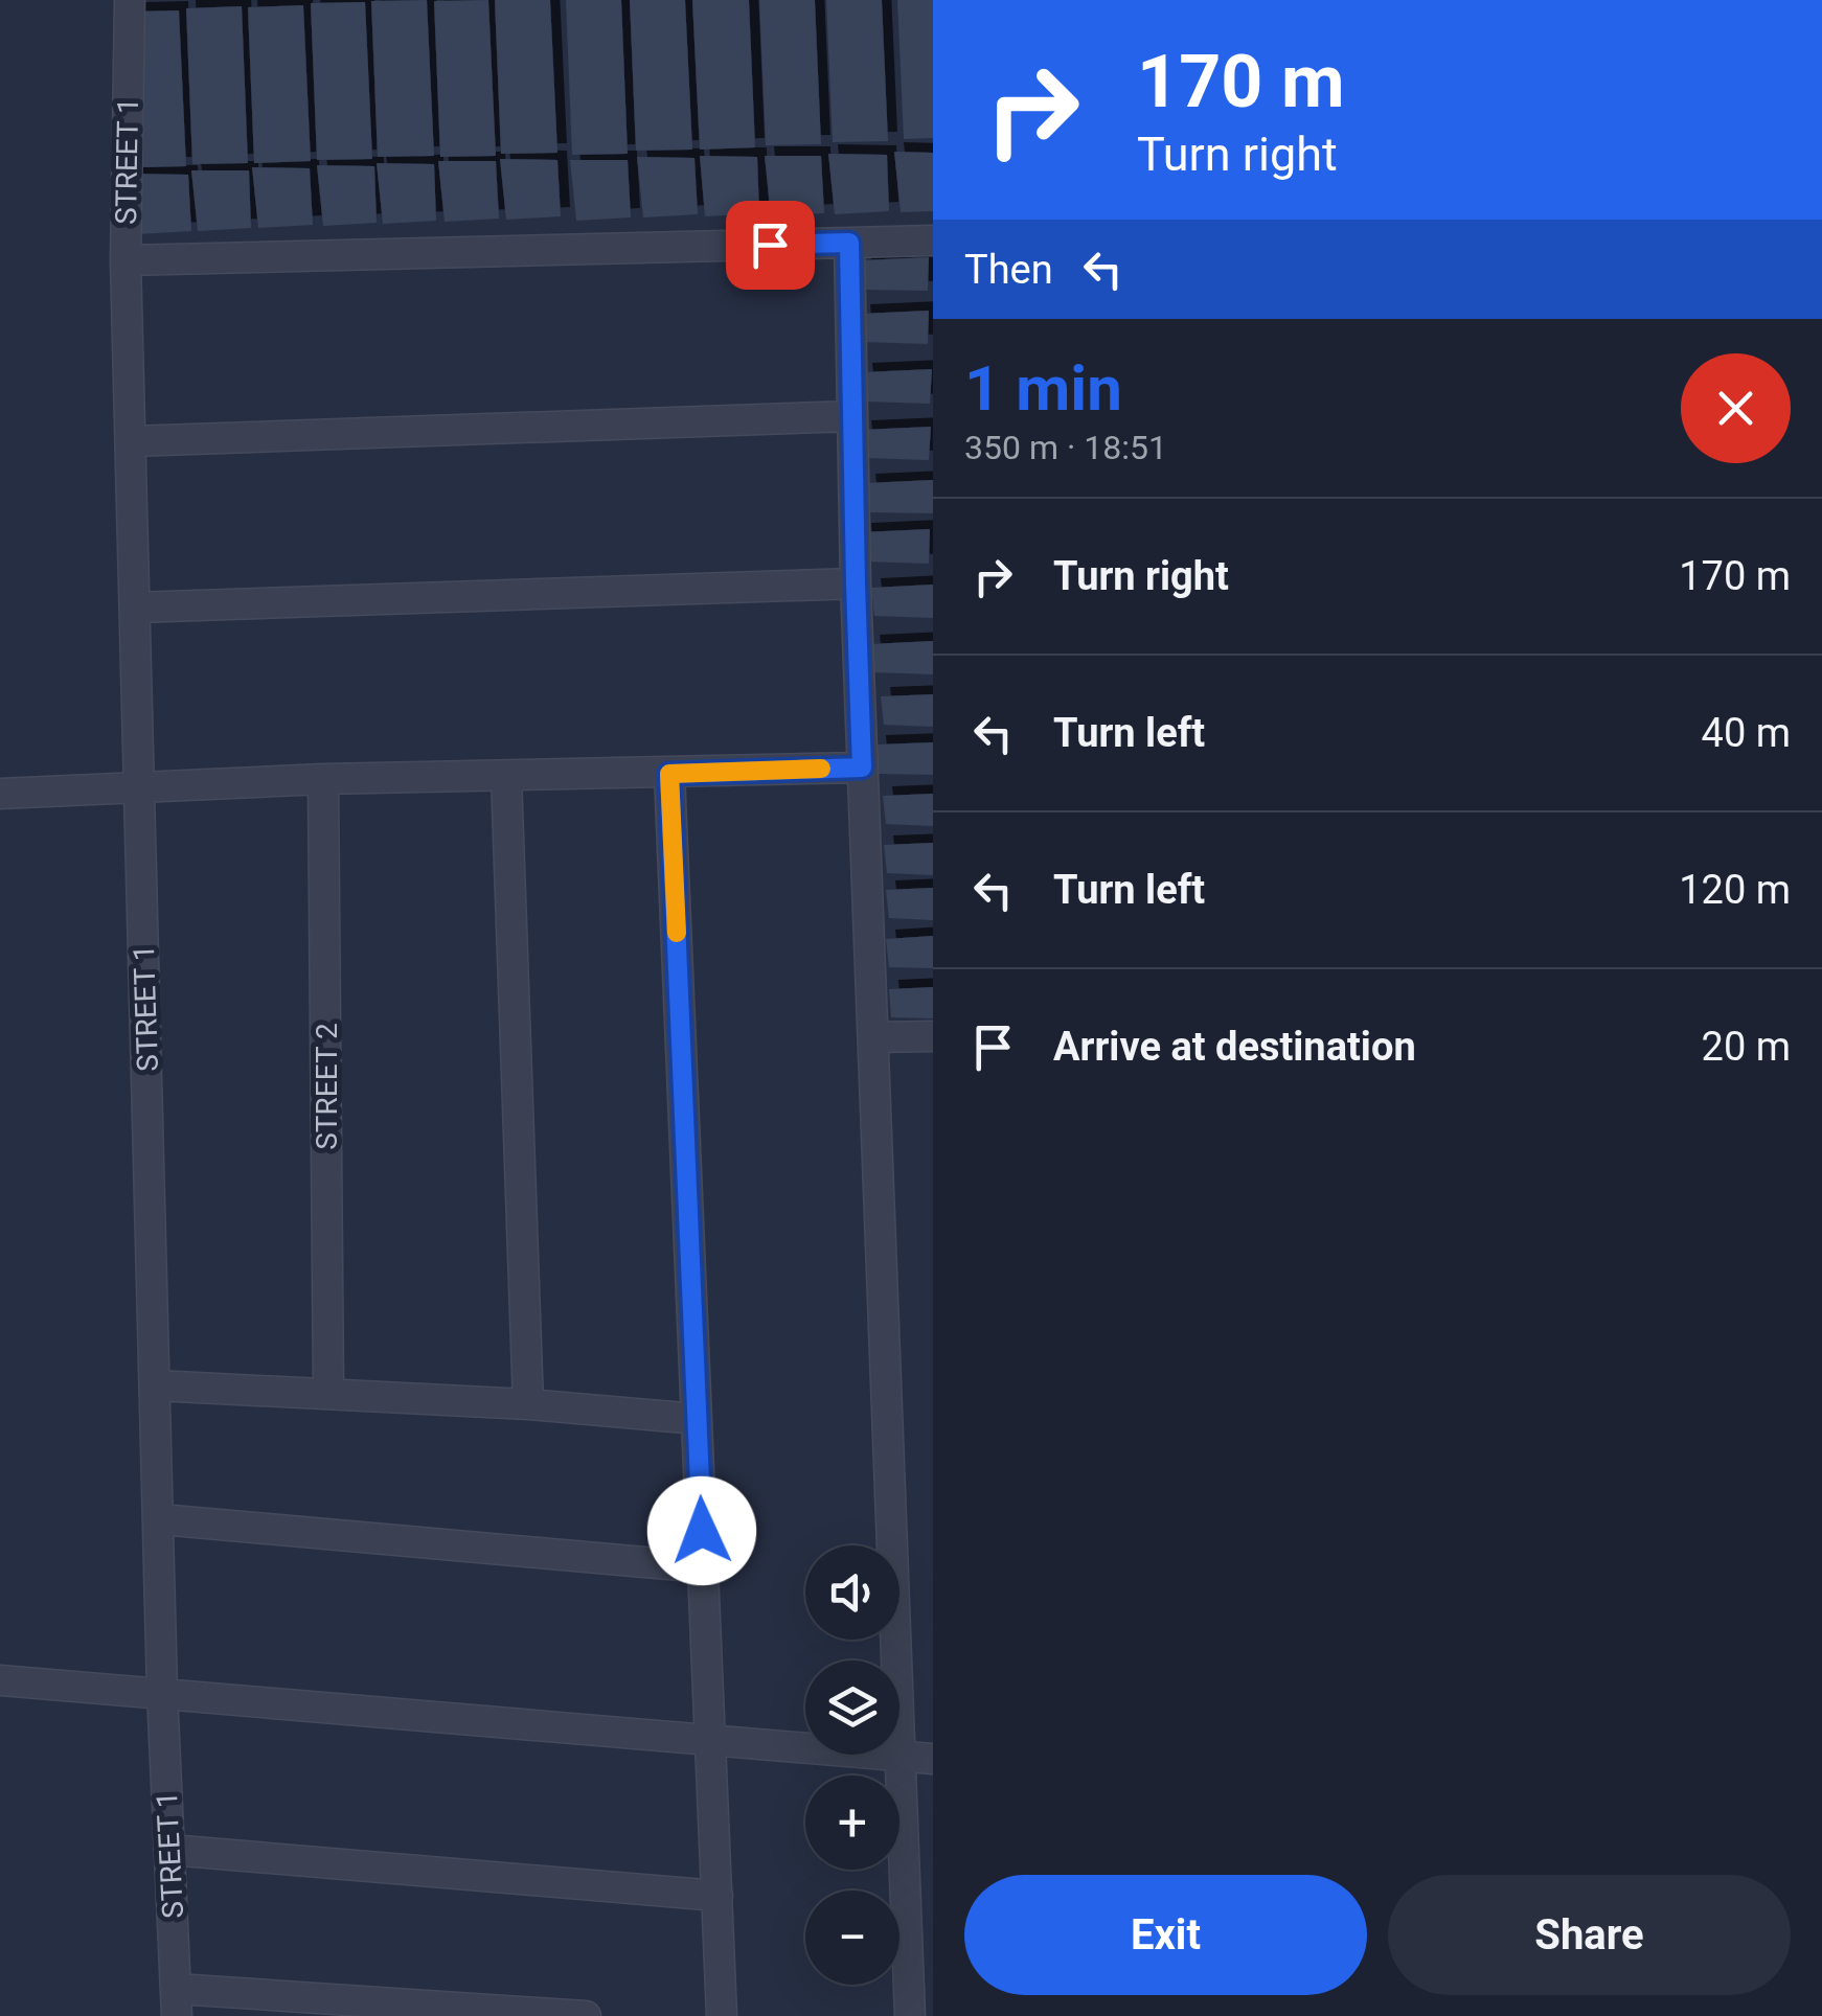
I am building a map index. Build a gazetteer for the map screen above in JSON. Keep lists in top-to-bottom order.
{
  "streets": {
    "street": ["STREET 1", "STREET 2"]
  },
  "page": {
    "turn": ["170 m", "Turn right"],
    "then": "Then",
    "heading": ["1 min", "350 m · 18:51"],
    "list": [
      {
        "name": "Turn right",
        "value": "170 m"
      },
      {
        "name": "Turn left",
        "value": "40 m"
      },
      {
        "name": "Turn left",
        "value": "120 m"
      },
      {
        "name": "Arrive at destination",
        "value": "20 m"
      }
    ],
    "map_buttons": ["+", "−"],
    "buttons": ["Exit", "Share"]
  }
}
